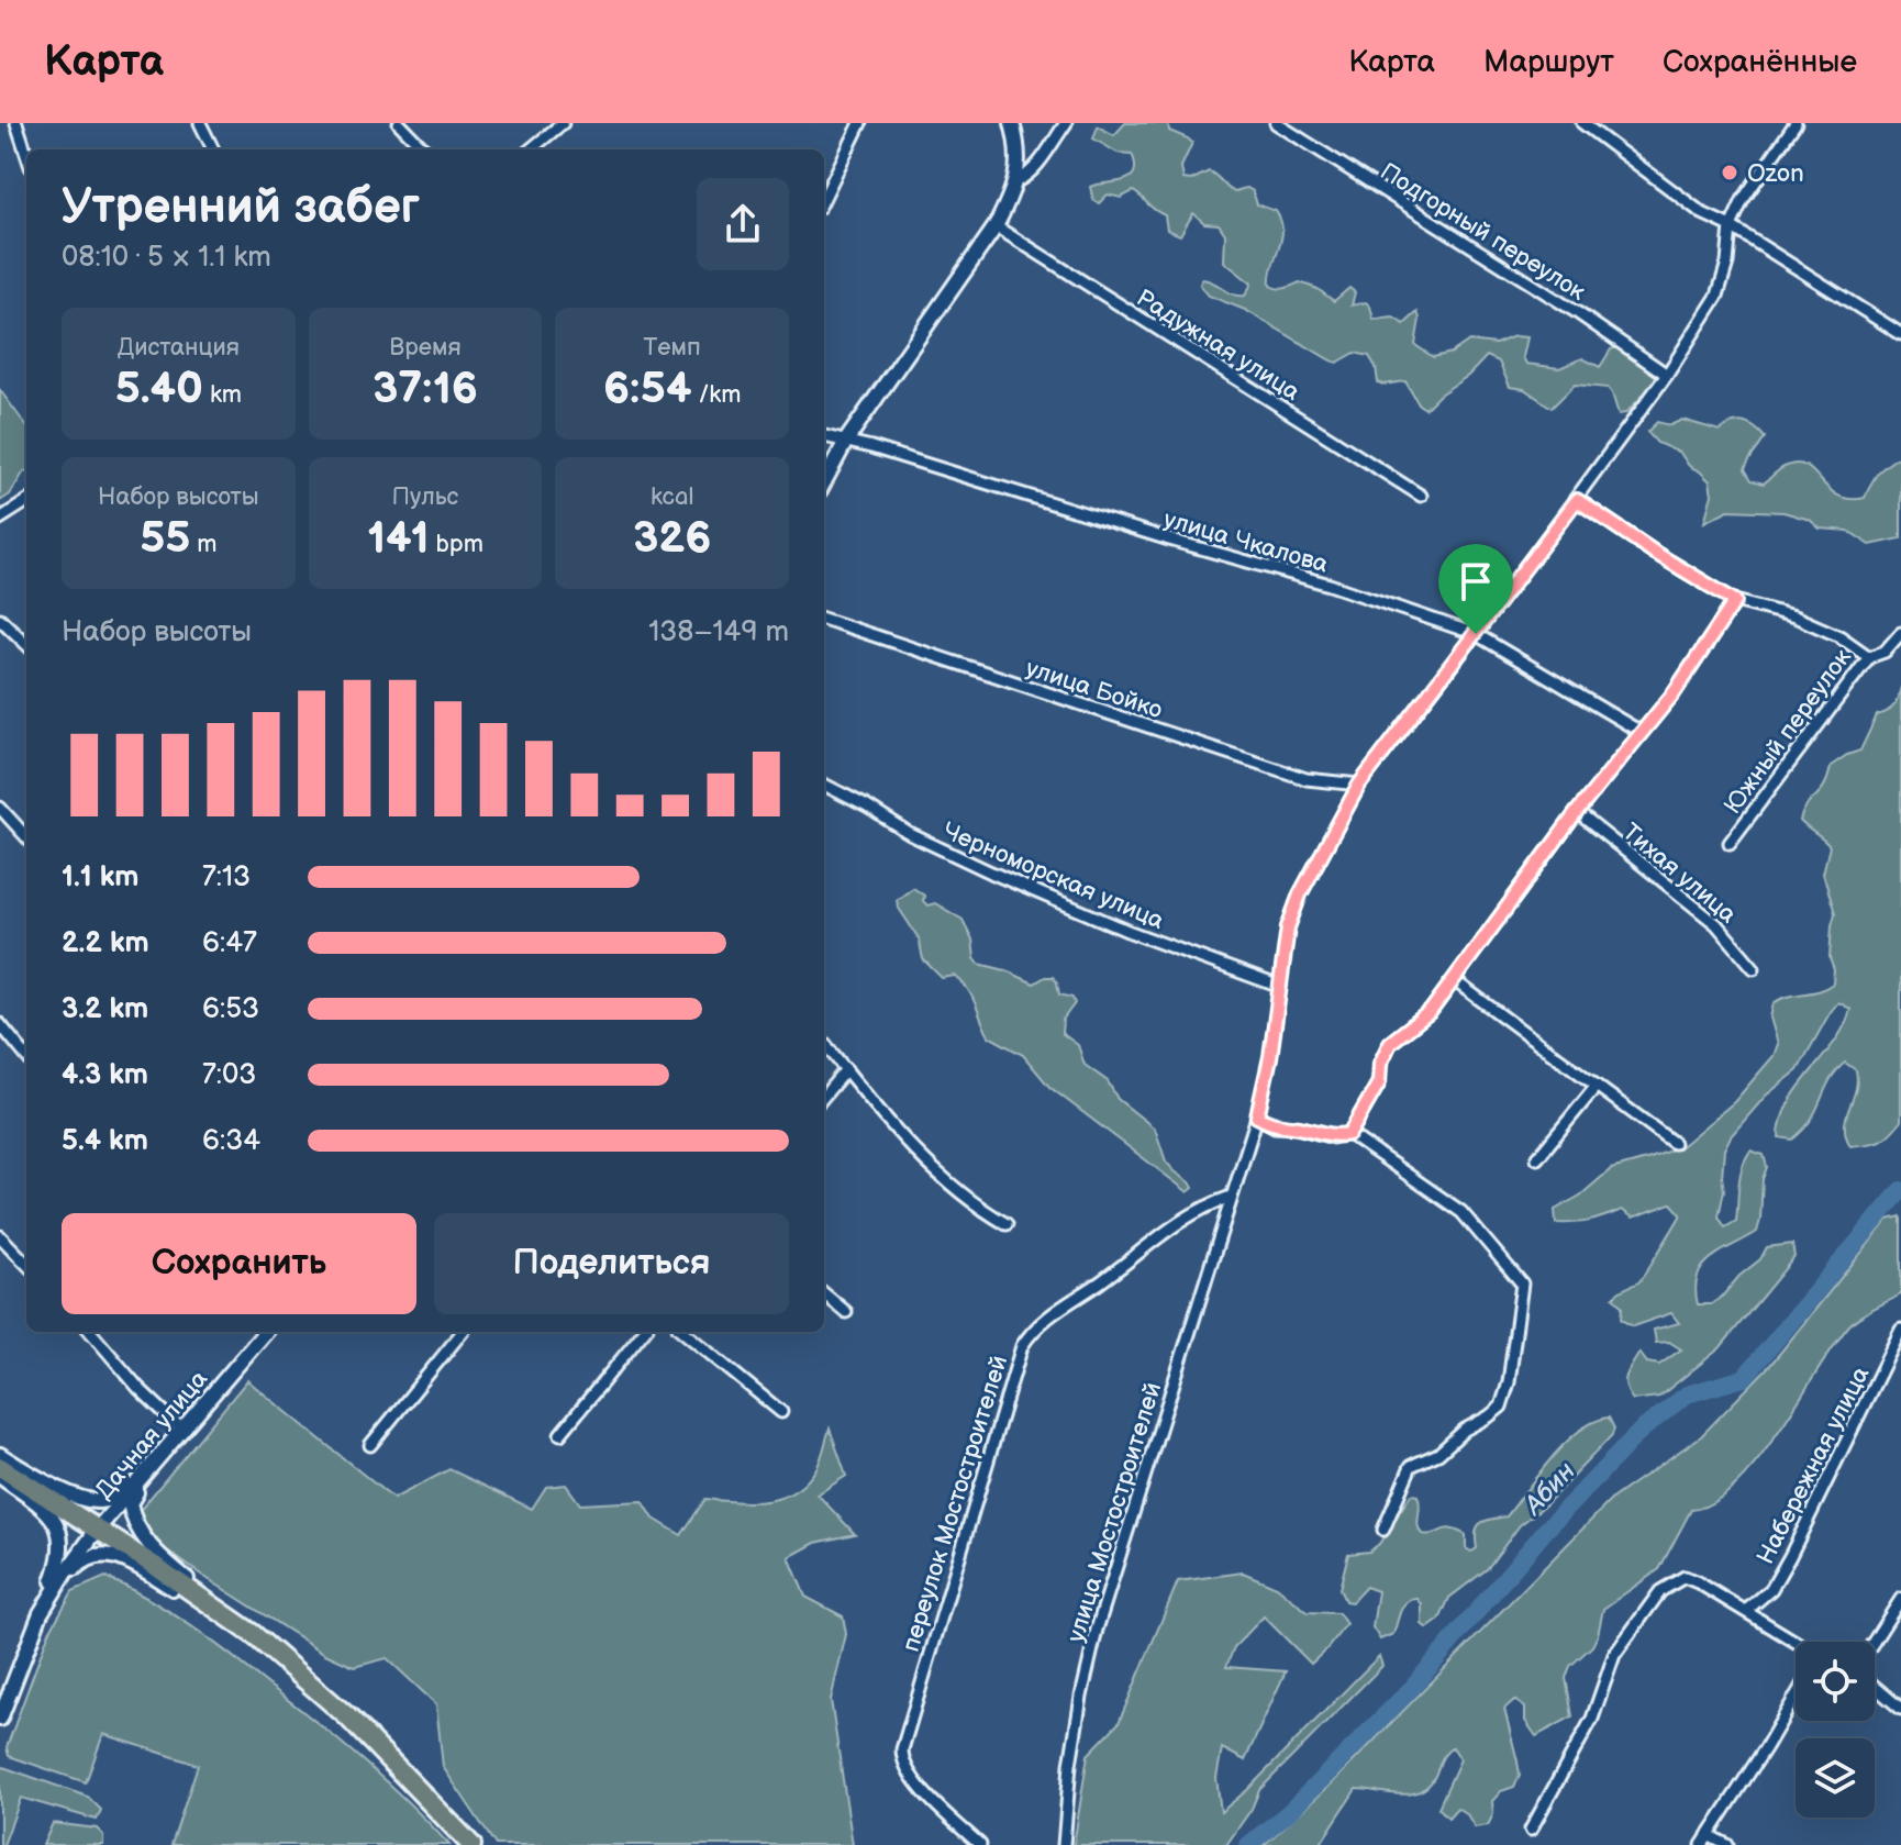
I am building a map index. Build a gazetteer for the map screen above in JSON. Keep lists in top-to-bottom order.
{
  "streets": {
    "main road": ["Дачная улица"],
    "street": [
      "Подгорный переулок",
      "Радужная улица",
      "улица Чкалова",
      "улица Бойко",
      "Южный переулок",
      "Тихая улица",
      "Черноморская улица",
      "Набережная улица",
      "переулок Мостостроителей",
      "улица Мостостроителей"
    ]
  },
  "crossings": [
    ["Подгорный переулок", "улица Мостостроителей"],
    ["улица Чкалова", "улица Мостостроителей"],
    ["улица Бойко", "улица Мостостроителей"],
    ["Южный переулок", "улица Мостостроителей"],
    ["Черноморская улица", "улица Мостостроителей"],
    ["переулок Мостостроителей", "улица Мостостроителей"]
  ],
  "water": ["Абин"],
  "places": ["Ozon"],
  "page": {
    "header": "Карта",
    "nav": ["Карта", "Маршрут", "Сохранённые"],
    "heading": ["Утренний забег", "08:10 · 5 × 1.1 km"],
    "stats": [
      ["Дистанция", "5.40 km"],
      ["Время", "37:16"],
      ["Темп", "6:54 /km"],
      ["Набор высоты", "55 m"],
      ["Пульс", "141 bpm"],
      ["kcal", "326"]
    ],
    "chart": ["Набор высоты", "138–149 m"],
    "list": [
      {
        "name": "1.1 km",
        "note": "7:13"
      },
      {
        "name": "2.2 km",
        "note": "6:47"
      },
      {
        "name": "3.2 km",
        "note": "6:53"
      },
      {
        "name": "4.3 km",
        "note": "7:03"
      },
      {
        "name": "5.4 km",
        "note": "6:34"
      }
    ],
    "buttons": ["Сохранить", "Поделиться"]
  }
}
